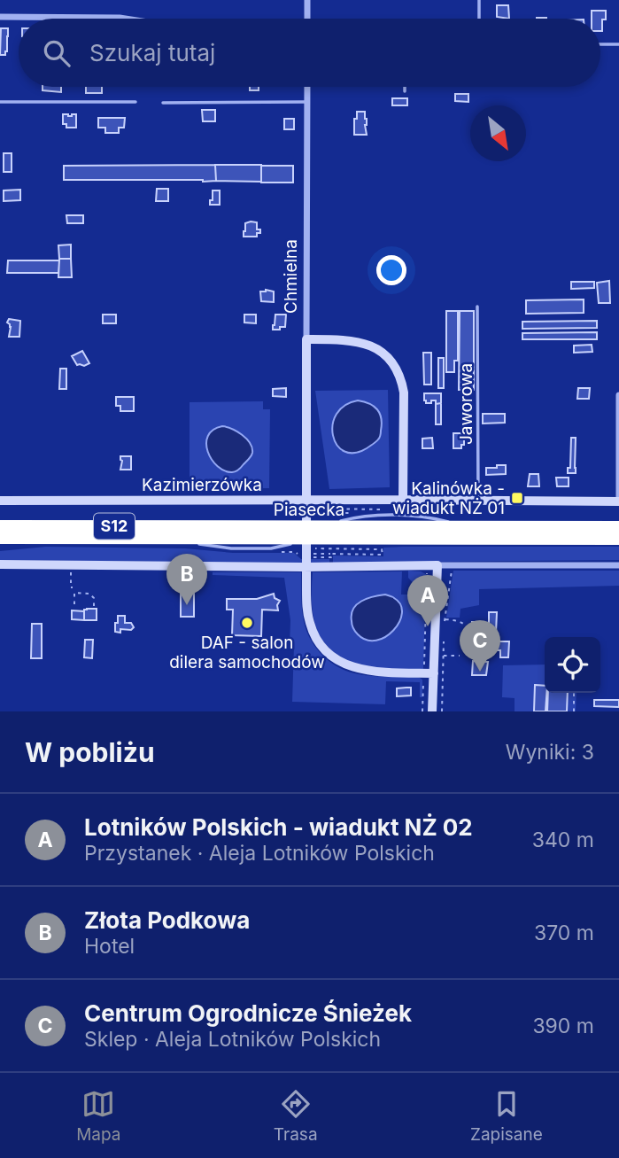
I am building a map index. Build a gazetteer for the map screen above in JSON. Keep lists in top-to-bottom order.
{
  "streets": {
    "highway": ["Piasecka", "S12"],
    "street": ["Chmielna", "Kazimierzówka"],
    "lane": ["Jaworowa"]
  },
  "crossings": [
    ["Jaworowa", "Kazimierzówka"]
  ],
  "places": {
    "transit": ["Kalinówka - wiadukt NŻ 01"],
    "other": ["DAF - salon dilera samochodów"]
  },
  "north": "bottom right",
  "page": {
    "search": "Szukaj tutaj",
    "pins": ["B", "A", "C"],
    "heading": ["W pobliżu", "Wyniki: 3"],
    "list": [
      {
        "mark": "A",
        "name": "Lotników Polskich - wiadukt NŻ 02",
        "note": "Przystanek · Aleja Lotników Polskich",
        "value": "340 m"
      },
      {
        "mark": "B",
        "name": "Złota Podkowa",
        "note": "Hotel",
        "value": "370 m"
      },
      {
        "mark": "C",
        "name": "Centrum Ogrodnicze Śnieżek",
        "note": "Sklep · Aleja Lotników Polskich",
        "value": "390 m"
      }
    ],
    "nav": ["Mapa", "Trasa", "Zapisane"]
  }
}
